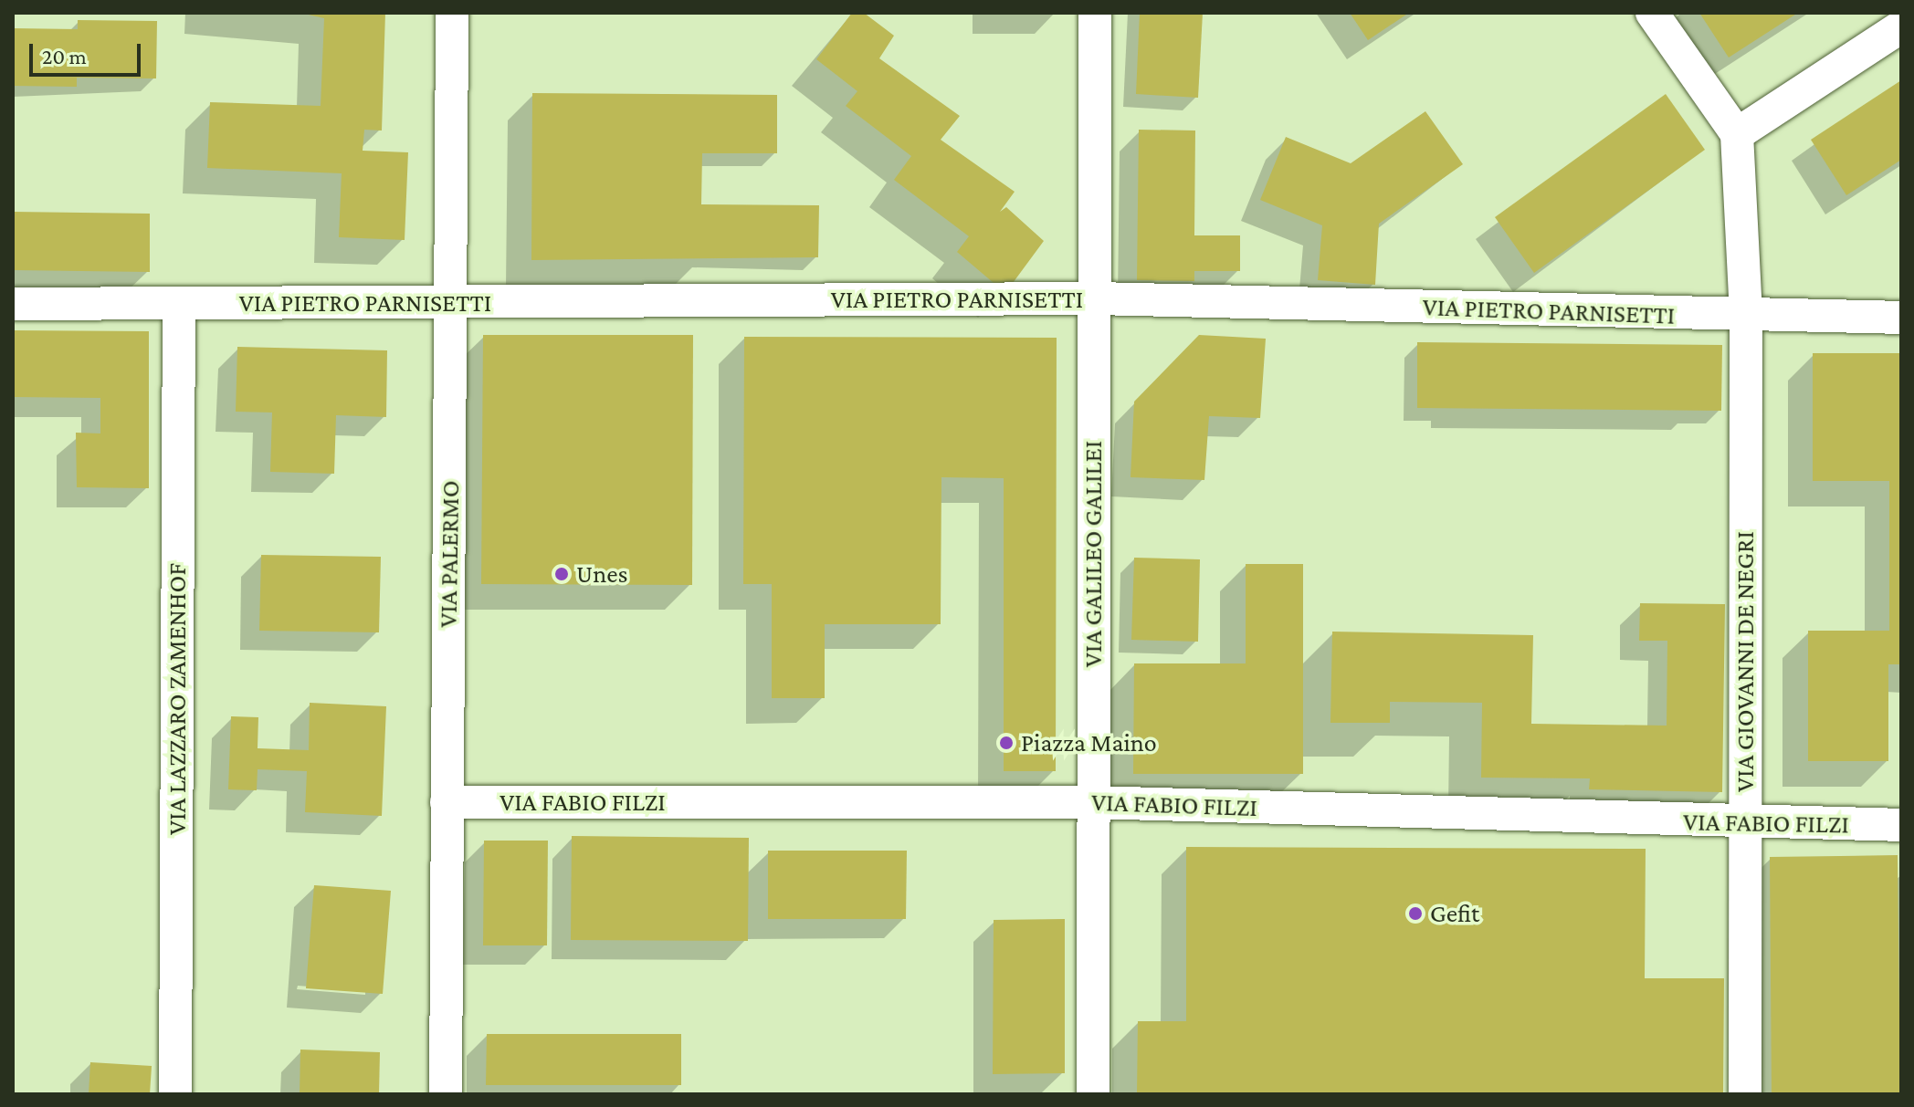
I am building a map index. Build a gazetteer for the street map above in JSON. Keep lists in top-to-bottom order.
{
  "streets": {
    "street": [
      "VIA PIETRO PARNISETTI",
      "VIA PALERMO",
      "VIA GALILEO GALILEI",
      "VIA GIOVANNI DE NEGRI",
      "VIA LAZZARO ZAMENHOF",
      "VIA FABIO FILZI"
    ]
  },
  "crossings": [
    ["VIA PIETRO PARNISETTI", "VIA PALERMO"],
    ["VIA PIETRO PARNISETTI", "VIA GALILEO GALILEI"],
    ["VIA PIETRO PARNISETTI", "VIA GIOVANNI DE NEGRI"],
    ["VIA PIETRO PARNISETTI", "VIA LAZZARO ZAMENHOF"],
    ["VIA PALERMO", "VIA FABIO FILZI"],
    ["VIA GALILEO GALILEI", "VIA FABIO FILZI"],
    ["VIA GIOVANNI DE NEGRI", "VIA FABIO FILZI"]
  ],
  "places": ["Unes", "Piazza Maino", "Gefit"],
  "scale_bar": "20 m"
}
